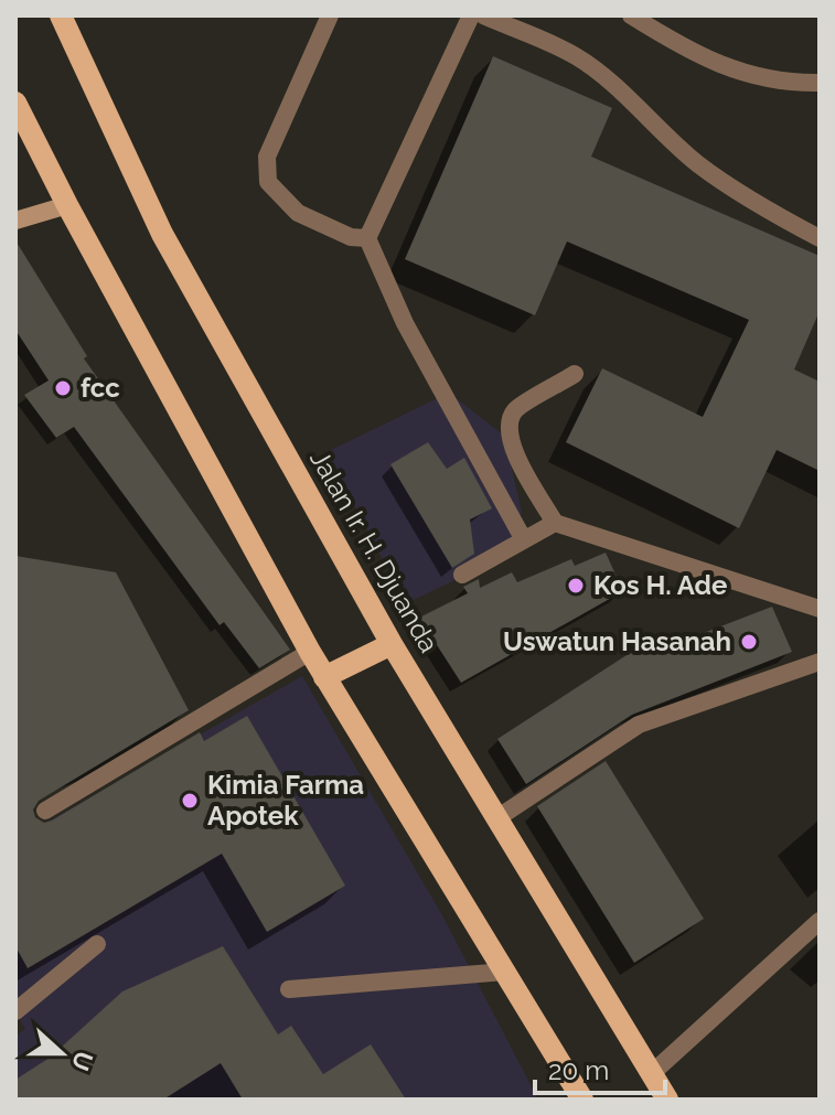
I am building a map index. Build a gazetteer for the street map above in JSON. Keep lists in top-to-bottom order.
{
  "streets": {
    "main road": ["Jalan Ir. H. Djuanda"]
  },
  "places": [
    "fcc",
    "Kos H. Ade",
    "Uswatun Hasanah",
    "Kimia Farma Apotek"
  ],
  "scale_bar": "20 m",
  "north": "right"
}
